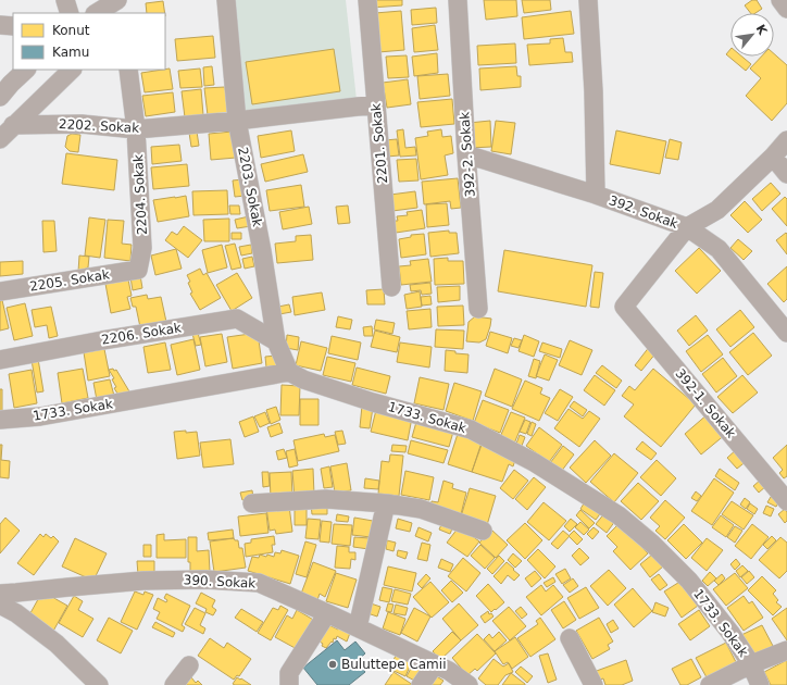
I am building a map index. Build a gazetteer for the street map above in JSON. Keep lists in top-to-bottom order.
{
  "streets": {
    "street": [
      "2202. Sokak",
      "2201. Sokak",
      "392-2. Sokak",
      "2203. Sokak",
      "2204. Sokak",
      "392. Sokak",
      "2205. Sokak",
      "2206. Sokak",
      "392-1. Sokak",
      "1733. Sokak",
      "390. Sokak"
    ]
  },
  "crossings": [
    ["2202. Sokak", "2201. Sokak"],
    ["2202. Sokak", "2203. Sokak"],
    ["2202. Sokak", "2204. Sokak"],
    ["2203. Sokak", "2206. Sokak"],
    ["2203. Sokak", "1733. Sokak"],
    ["2204. Sokak", "2205. Sokak"],
    ["392. Sokak", "392-1. Sokak"]
  ],
  "places": ["Buluttepe Camii"],
  "legend": ["Konut", "Kamu"],
  "north": "top right"
}
